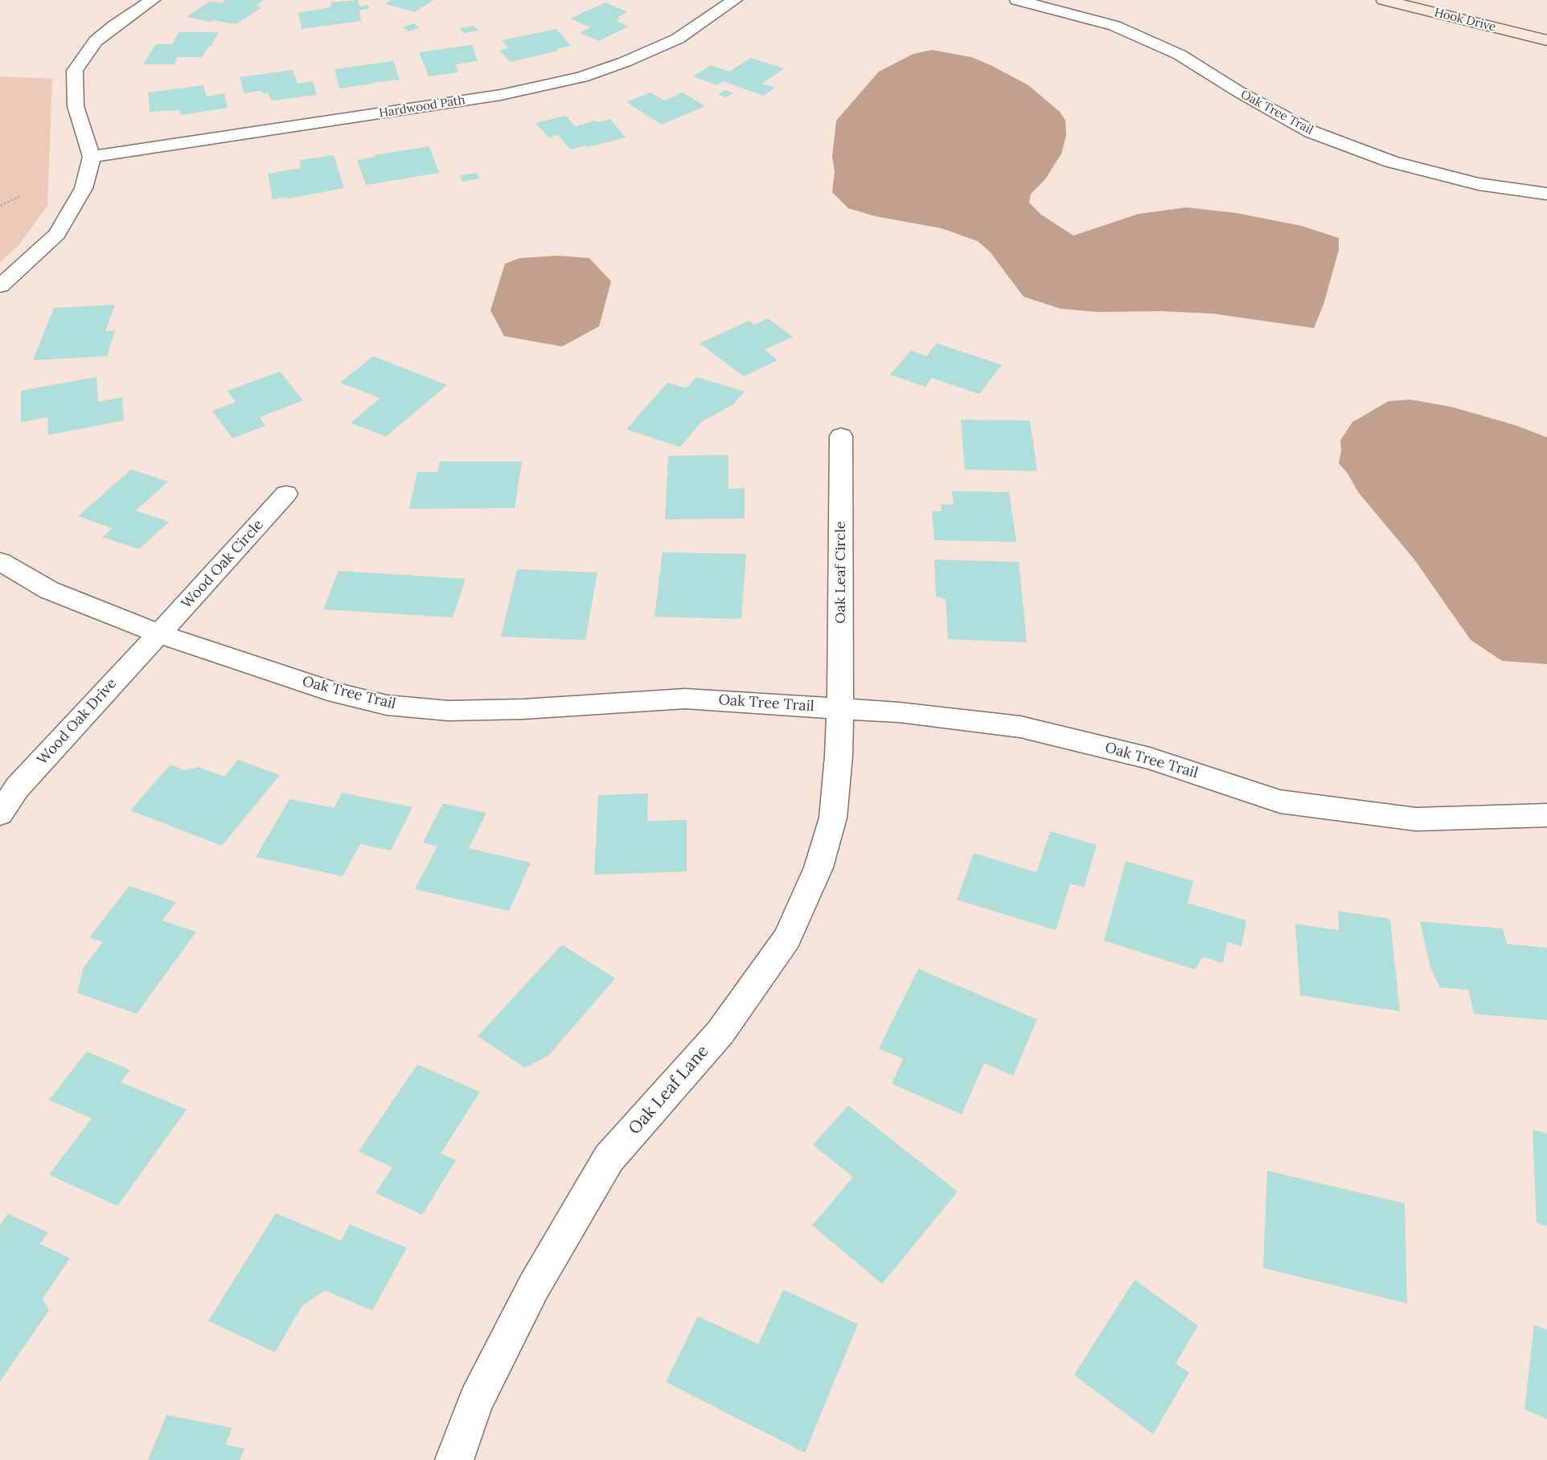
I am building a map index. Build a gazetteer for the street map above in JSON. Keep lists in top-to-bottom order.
{
  "streets": {
    "street": [
      "Hook Drive",
      "Hardwood Path",
      "Oak Tree Trail",
      "Wood Oak Circle",
      "Oak Leaf Circle",
      "Wood Oak Drive",
      "Oak Leaf Lane"
    ]
  },
  "crossings": [
    ["Oak Tree Trail", "Wood Oak Circle"],
    ["Oak Tree Trail", "Oak Leaf Circle"],
    ["Oak Tree Trail", "Wood Oak Drive"],
    ["Oak Tree Trail", "Oak Leaf Lane"],
    ["Wood Oak Circle", "Wood Oak Drive"],
    ["Oak Leaf Circle", "Oak Leaf Lane"]
  ]
}
